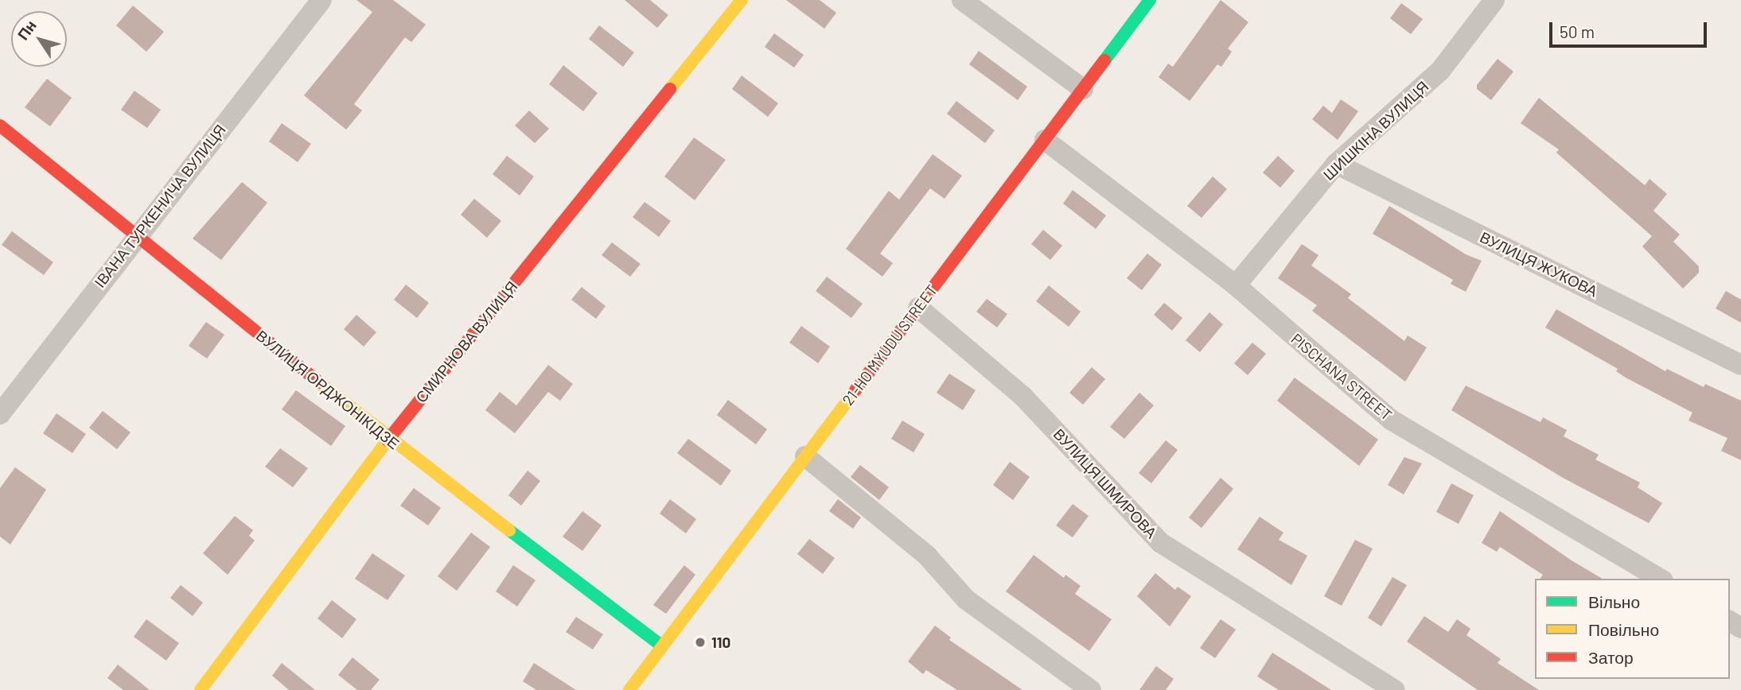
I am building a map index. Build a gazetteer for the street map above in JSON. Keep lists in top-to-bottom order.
{
  "streets": {
    "street": [
      "ШИШКІНА ВУЛИЦЯ",
      "ІВАНА ТУРКЕНИЧА ВУЛИЦЯ",
      "ВУЛИЦЯ ЖУКОВА",
      "СМИРНОВА ВУЛИЦЯ",
      "21-HO MYUDU STREET",
      "PISCHANA STREET",
      "ВУЛИЦЯ ОРДЖОНІКІДЗЕ",
      "ВУЛИЦЯ ШМИРОВА"
    ]
  },
  "crossings": [
    ["ШИШКІНА ВУЛИЦЯ", "ВУЛИЦЯ ЖУКОВА"],
    ["ШИШКІНА ВУЛИЦЯ", "PISCHANA STREET"],
    ["ІВАНА ТУРКЕНИЧА ВУЛИЦЯ", "ВУЛИЦЯ ОРДЖОНІКІДЗЕ"],
    ["СМИРНОВА ВУЛИЦЯ", "ВУЛИЦЯ ОРДЖОНІКІДЗЕ"],
    ["21-HO MYUDU STREET", "PISCHANA STREET"],
    ["21-HO MYUDU STREET", "ВУЛИЦЯ ОРДЖОНІКІДЗЕ"],
    ["21-HO MYUDU STREET", "ВУЛИЦЯ ШМИРОВА"]
  ],
  "places": ["110"],
  "legend": ["Вільно", "Повільно", "Затор"],
  "scale_bar": "50 m",
  "north": "top left"
}
